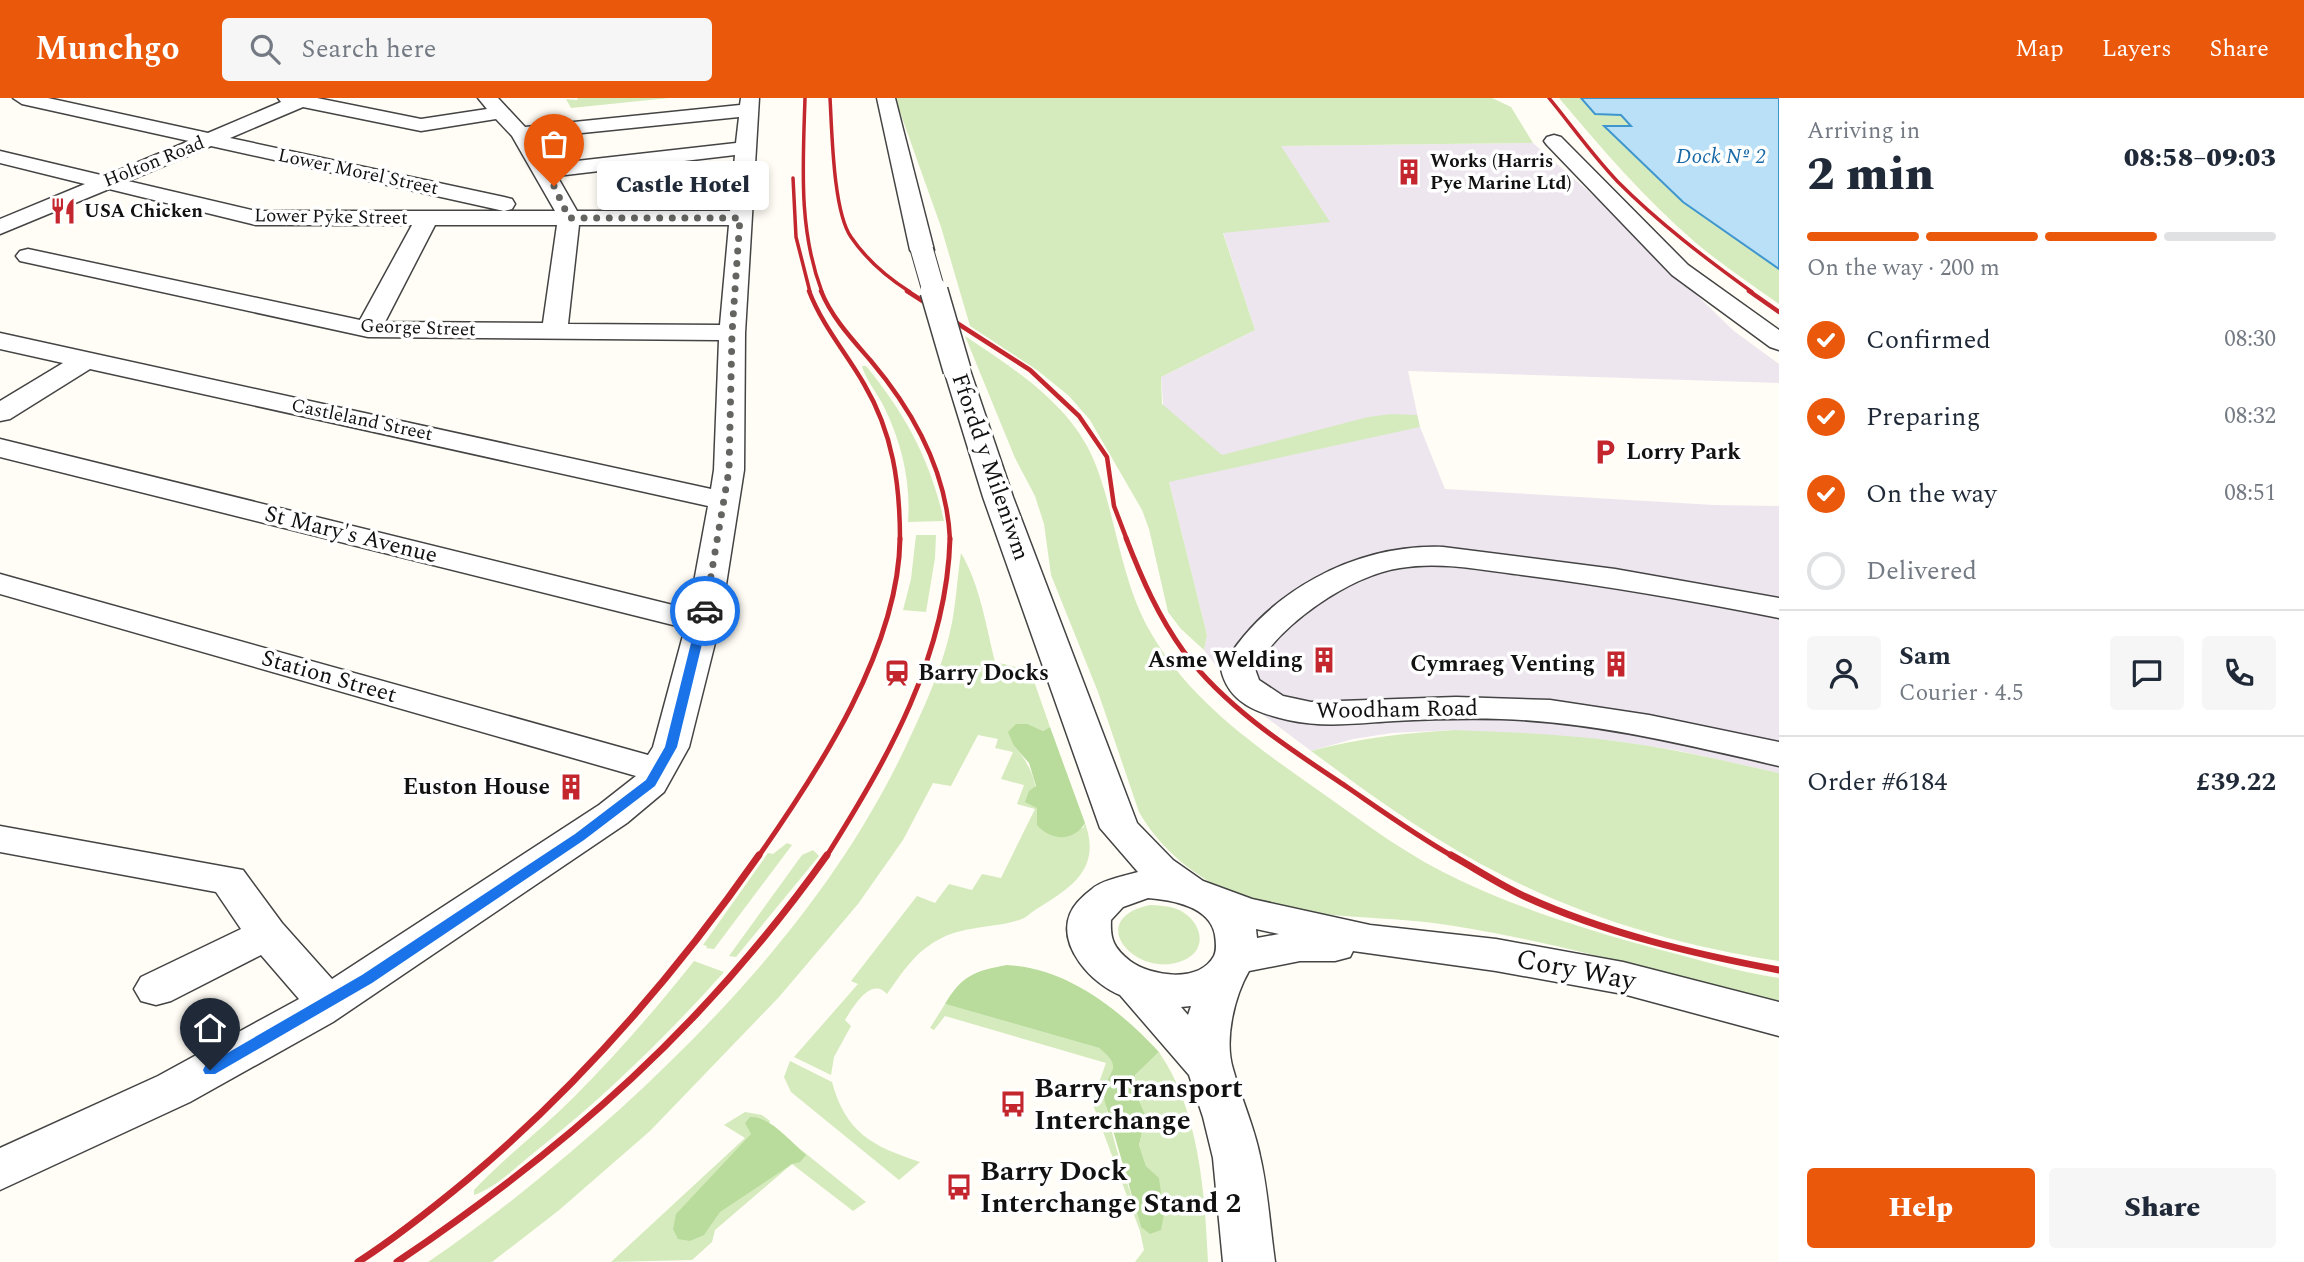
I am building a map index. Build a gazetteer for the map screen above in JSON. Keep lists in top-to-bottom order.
{
  "streets": {
    "street": [
      "Holton Road",
      "Lower Morel Street",
      "Lower Pyke Street",
      "George Street",
      "Castleland Street",
      "Ffordd y Mileniwm",
      "St Mary's Avenue",
      "Station Street",
      "Woodham Road",
      "Cory Way"
    ]
  },
  "crossings": [
    ["Holton Road", "Lower Morel Street"],
    ["Holton Road", "Lower Pyke Street"],
    ["Lower Morel Street", "Lower Pyke Street"],
    ["Ffordd y Mileniwm", "Cory Way"]
  ],
  "water": ["Dock Nº 2"],
  "places": {
    "building": [
      "Works (Harris Pye Marine Ltd)",
      "Asme Welding",
      "Cymraeg Venting",
      "Euston House"
    ],
    "other": ["Castle Hotel"],
    "restaurant": ["USA Chicken"],
    "parking": ["Lorry Park"],
    "station": ["Barry Docks"],
    "bus stop": ["Barry Transport Interchange", "Barry Dock Interchange Stand 2"]
  },
  "page": {
    "header": "Munchgo",
    "search": "Search here",
    "nav": ["Map", "Layers", "Share"],
    "heading": ["2 min", "Arriving in", "08:58–09:03"],
    "panel": [
      "Sam",
      "Courier · 4.5",
      "Order #6184",
      "£39.22"
    ],
    "bubble": "Castle Hotel",
    "bar": "On the way · 200 m",
    "list": [
      ["Confirmed", "08:30"],
      ["Preparing", "08:32"],
      ["On the way", "08:51"],
      "Delivered"
    ],
    "buttons": ["Help", "Share"]
  }
}
